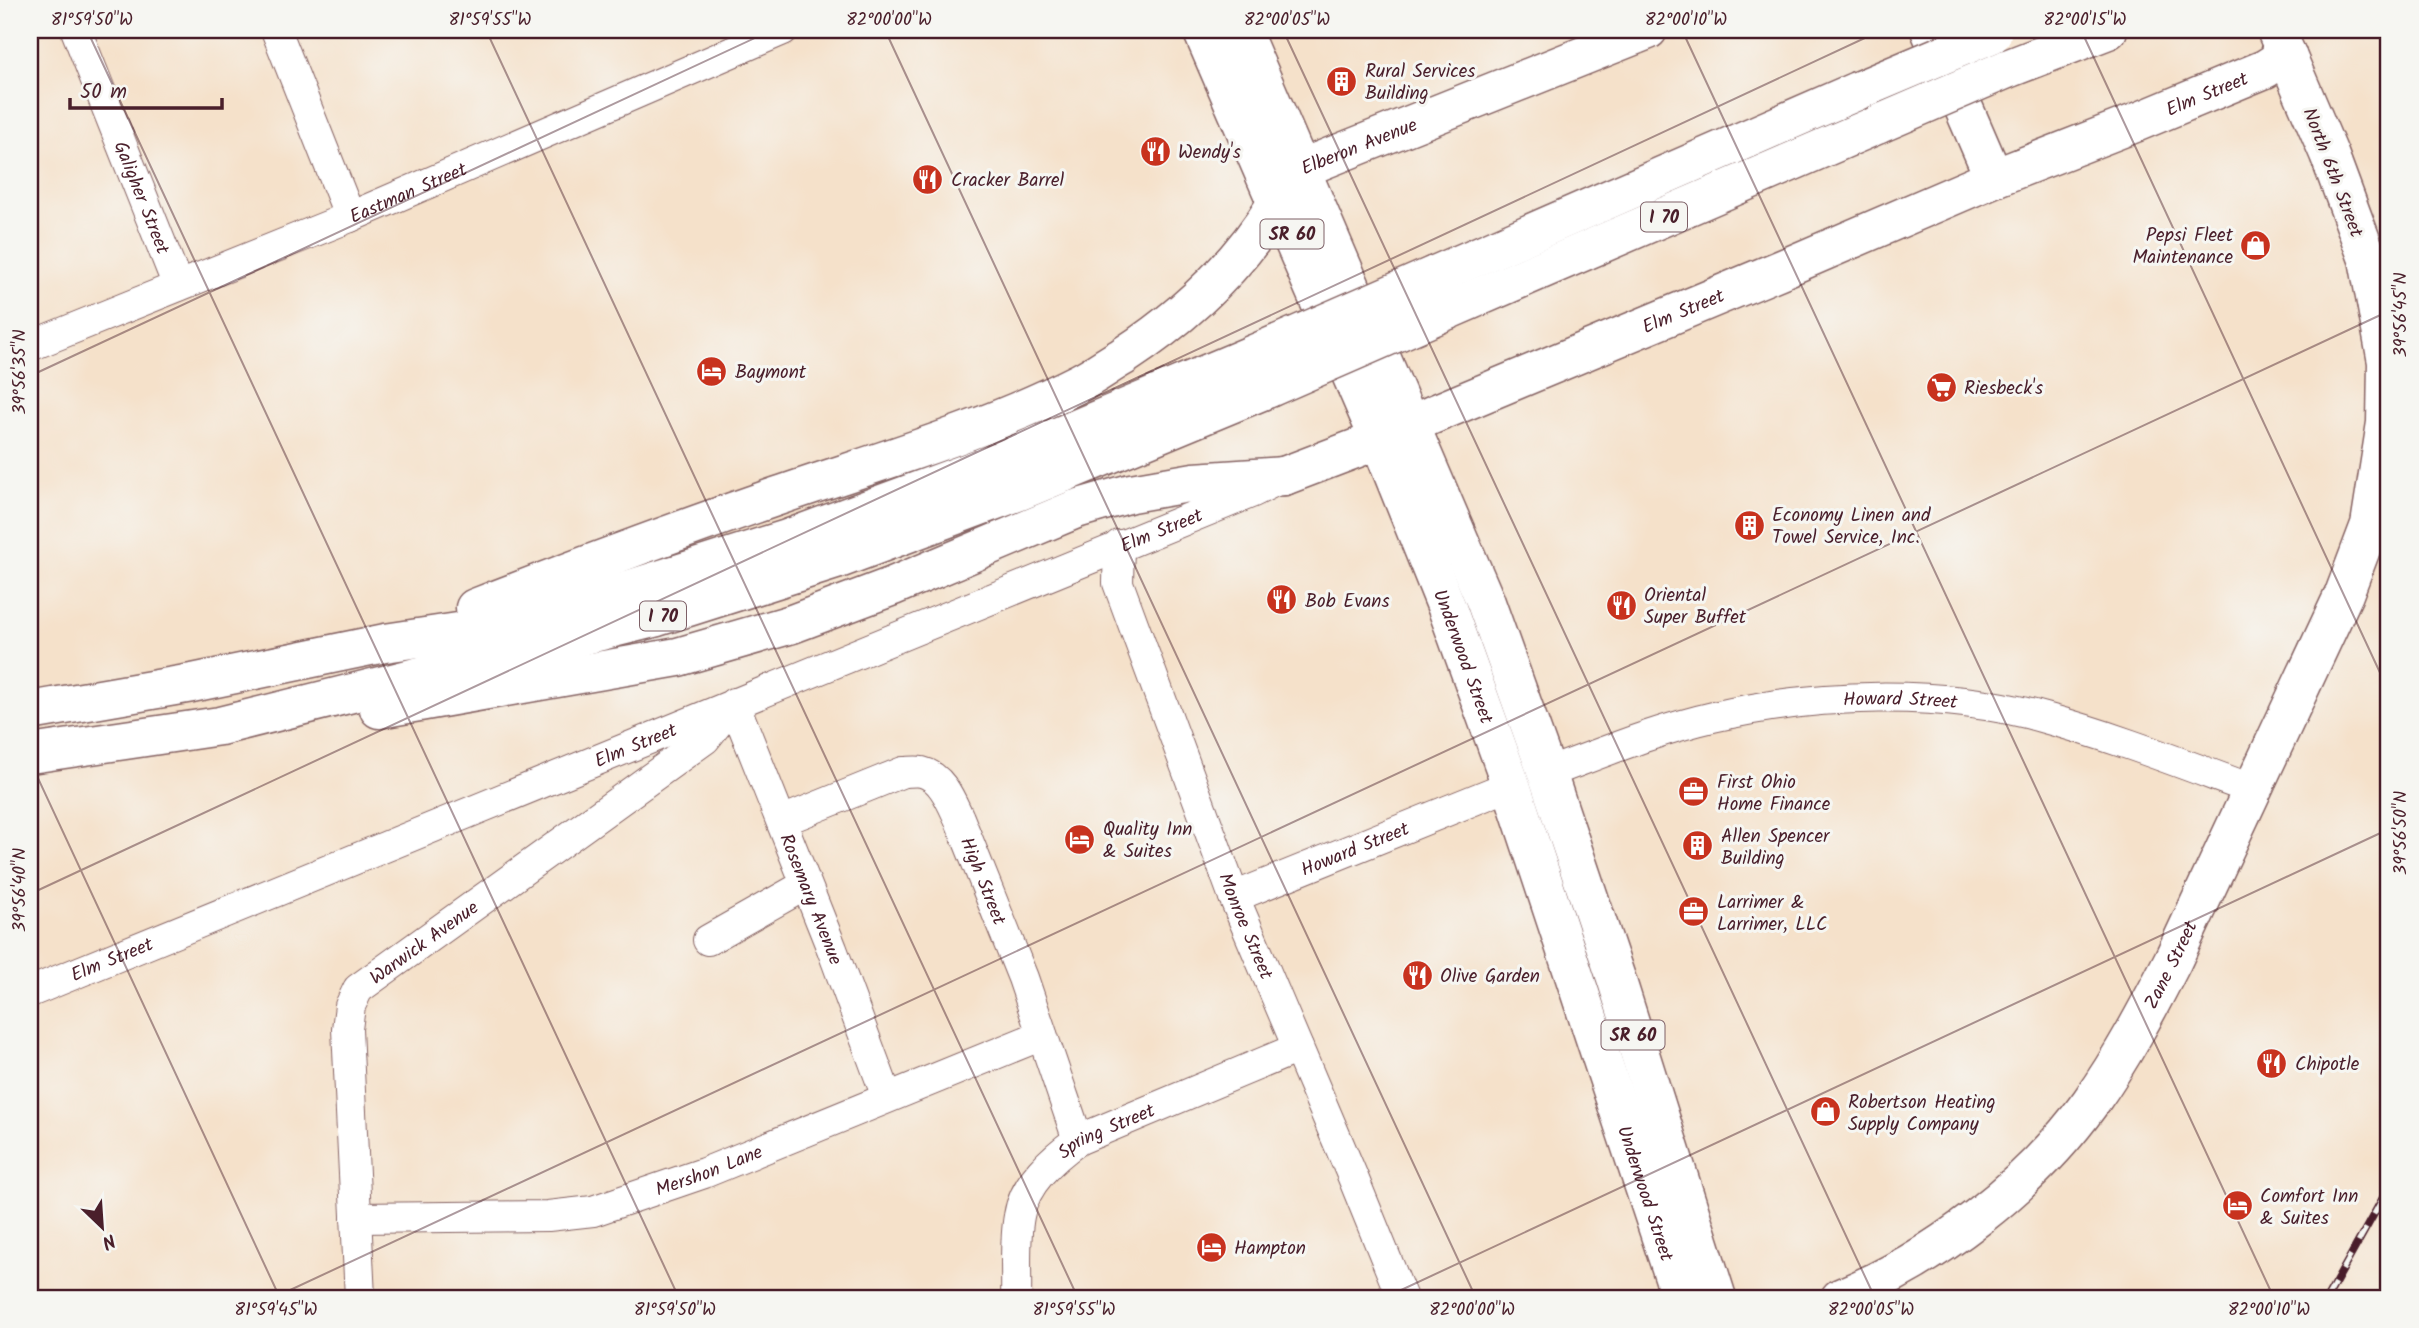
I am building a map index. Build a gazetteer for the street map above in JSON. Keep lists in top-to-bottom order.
{
  "streets": {
    "main road": [
      "Elm Street",
      "Elberon Avenue",
      "North 6th Street",
      "I 70",
      "SR 60",
      "Underwood Street",
      "Zane Street"
    ],
    "street": [
      "Eastman Street",
      "Galigher Street",
      "Howard Street",
      "High Street",
      "Rosemary Avenue",
      "Monroe Street",
      "Warwick Avenue",
      "Spring Street",
      "Mershon Lane"
    ]
  },
  "crossings": [
    ["Elm Street", "North 6th Street"],
    ["Elm Street", "Underwood Street"],
    ["Elm Street", "Rosemary Avenue"],
    ["Elm Street", "Monroe Street"],
    ["Elm Street", "Warwick Avenue"],
    ["Elberon Avenue", "I 70"],
    ["Elberon Avenue", "Underwood Street"],
    ["North 6th Street", "Zane Street"],
    ["Eastman Street", "Galigher Street"],
    ["Underwood Street", "Howard Street"],
    ["Howard Street", "Monroe Street"],
    ["Howard Street", "Zane Street"],
    ["High Street", "Rosemary Avenue"],
    ["High Street", "Spring Street"],
    ["High Street", "Mershon Lane"],
    ["Rosemary Avenue", "Warwick Avenue"],
    ["Rosemary Avenue", "Mershon Lane"],
    ["Monroe Street", "Spring Street"],
    ["Warwick Avenue", "Mershon Lane"]
  ],
  "places": {
    "building": ["Rural Services Building", "Economy Linen and Towel Service, Inc.", "Allen Spencer Building"],
    "restaurant": [
      "Wendy's",
      "Cracker Barrel",
      "Bob Evans",
      "Oriental Super Buffet",
      "Olive Garden",
      "Chipotle"
    ],
    "shop": ["Pepsi Fleet Maintenance", "Robertson Heating Supply Company"],
    "hotel": [
      "Baymont",
      "Quality Inn & Suites",
      "Comfort Inn & Suites",
      "Hampton"
    ],
    "supermarket": ["Riesbeck's"],
    "office": ["First Ohio Home Finance", "Larrimer & Larrimer, LLC"]
  },
  "scale_bar": "50 m",
  "north": "bottom right",
  "coordinates": [
    "81°59'50\"W",
    "81°59'55\"W",
    "82°00'00\"W",
    "82°00'05\"W",
    "82°00'10\"W",
    "82°00'15\"W",
    "39°56'45\"N",
    "39°56'35\"N",
    "39°56'50\"N",
    "39°56'40\"N",
    "81°59'45\"W"
  ]
}
